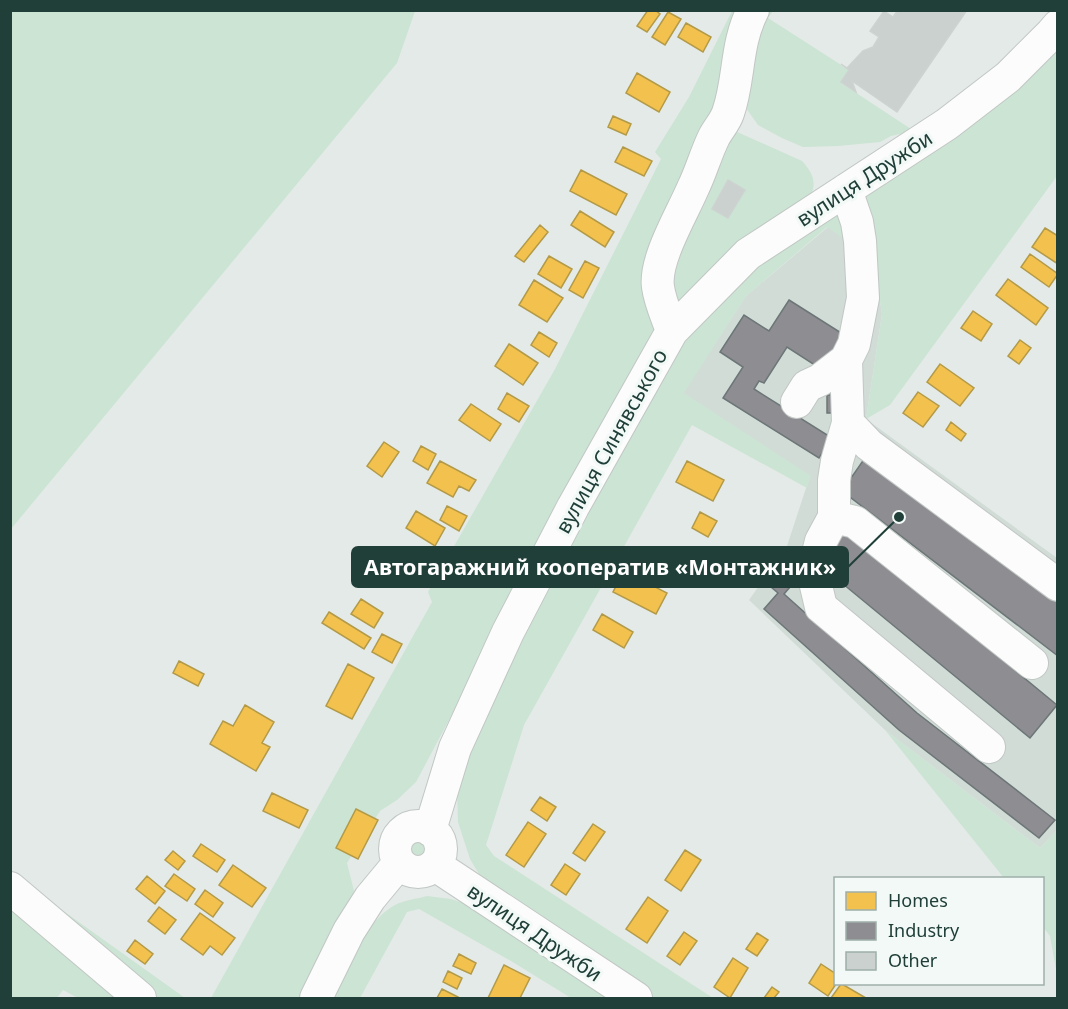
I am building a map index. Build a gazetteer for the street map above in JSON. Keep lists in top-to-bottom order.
{
  "streets": {
    "street": ["вулиця Дружби", "вулиця Синявського"]
  },
  "crossings": [
    ["вулиця Дружби", "вулиця Синявського"]
  ],
  "places": ["Автогаражний кооператив «Монтажник»"],
  "legend": ["Homes", "Industry", "Other"]
}
